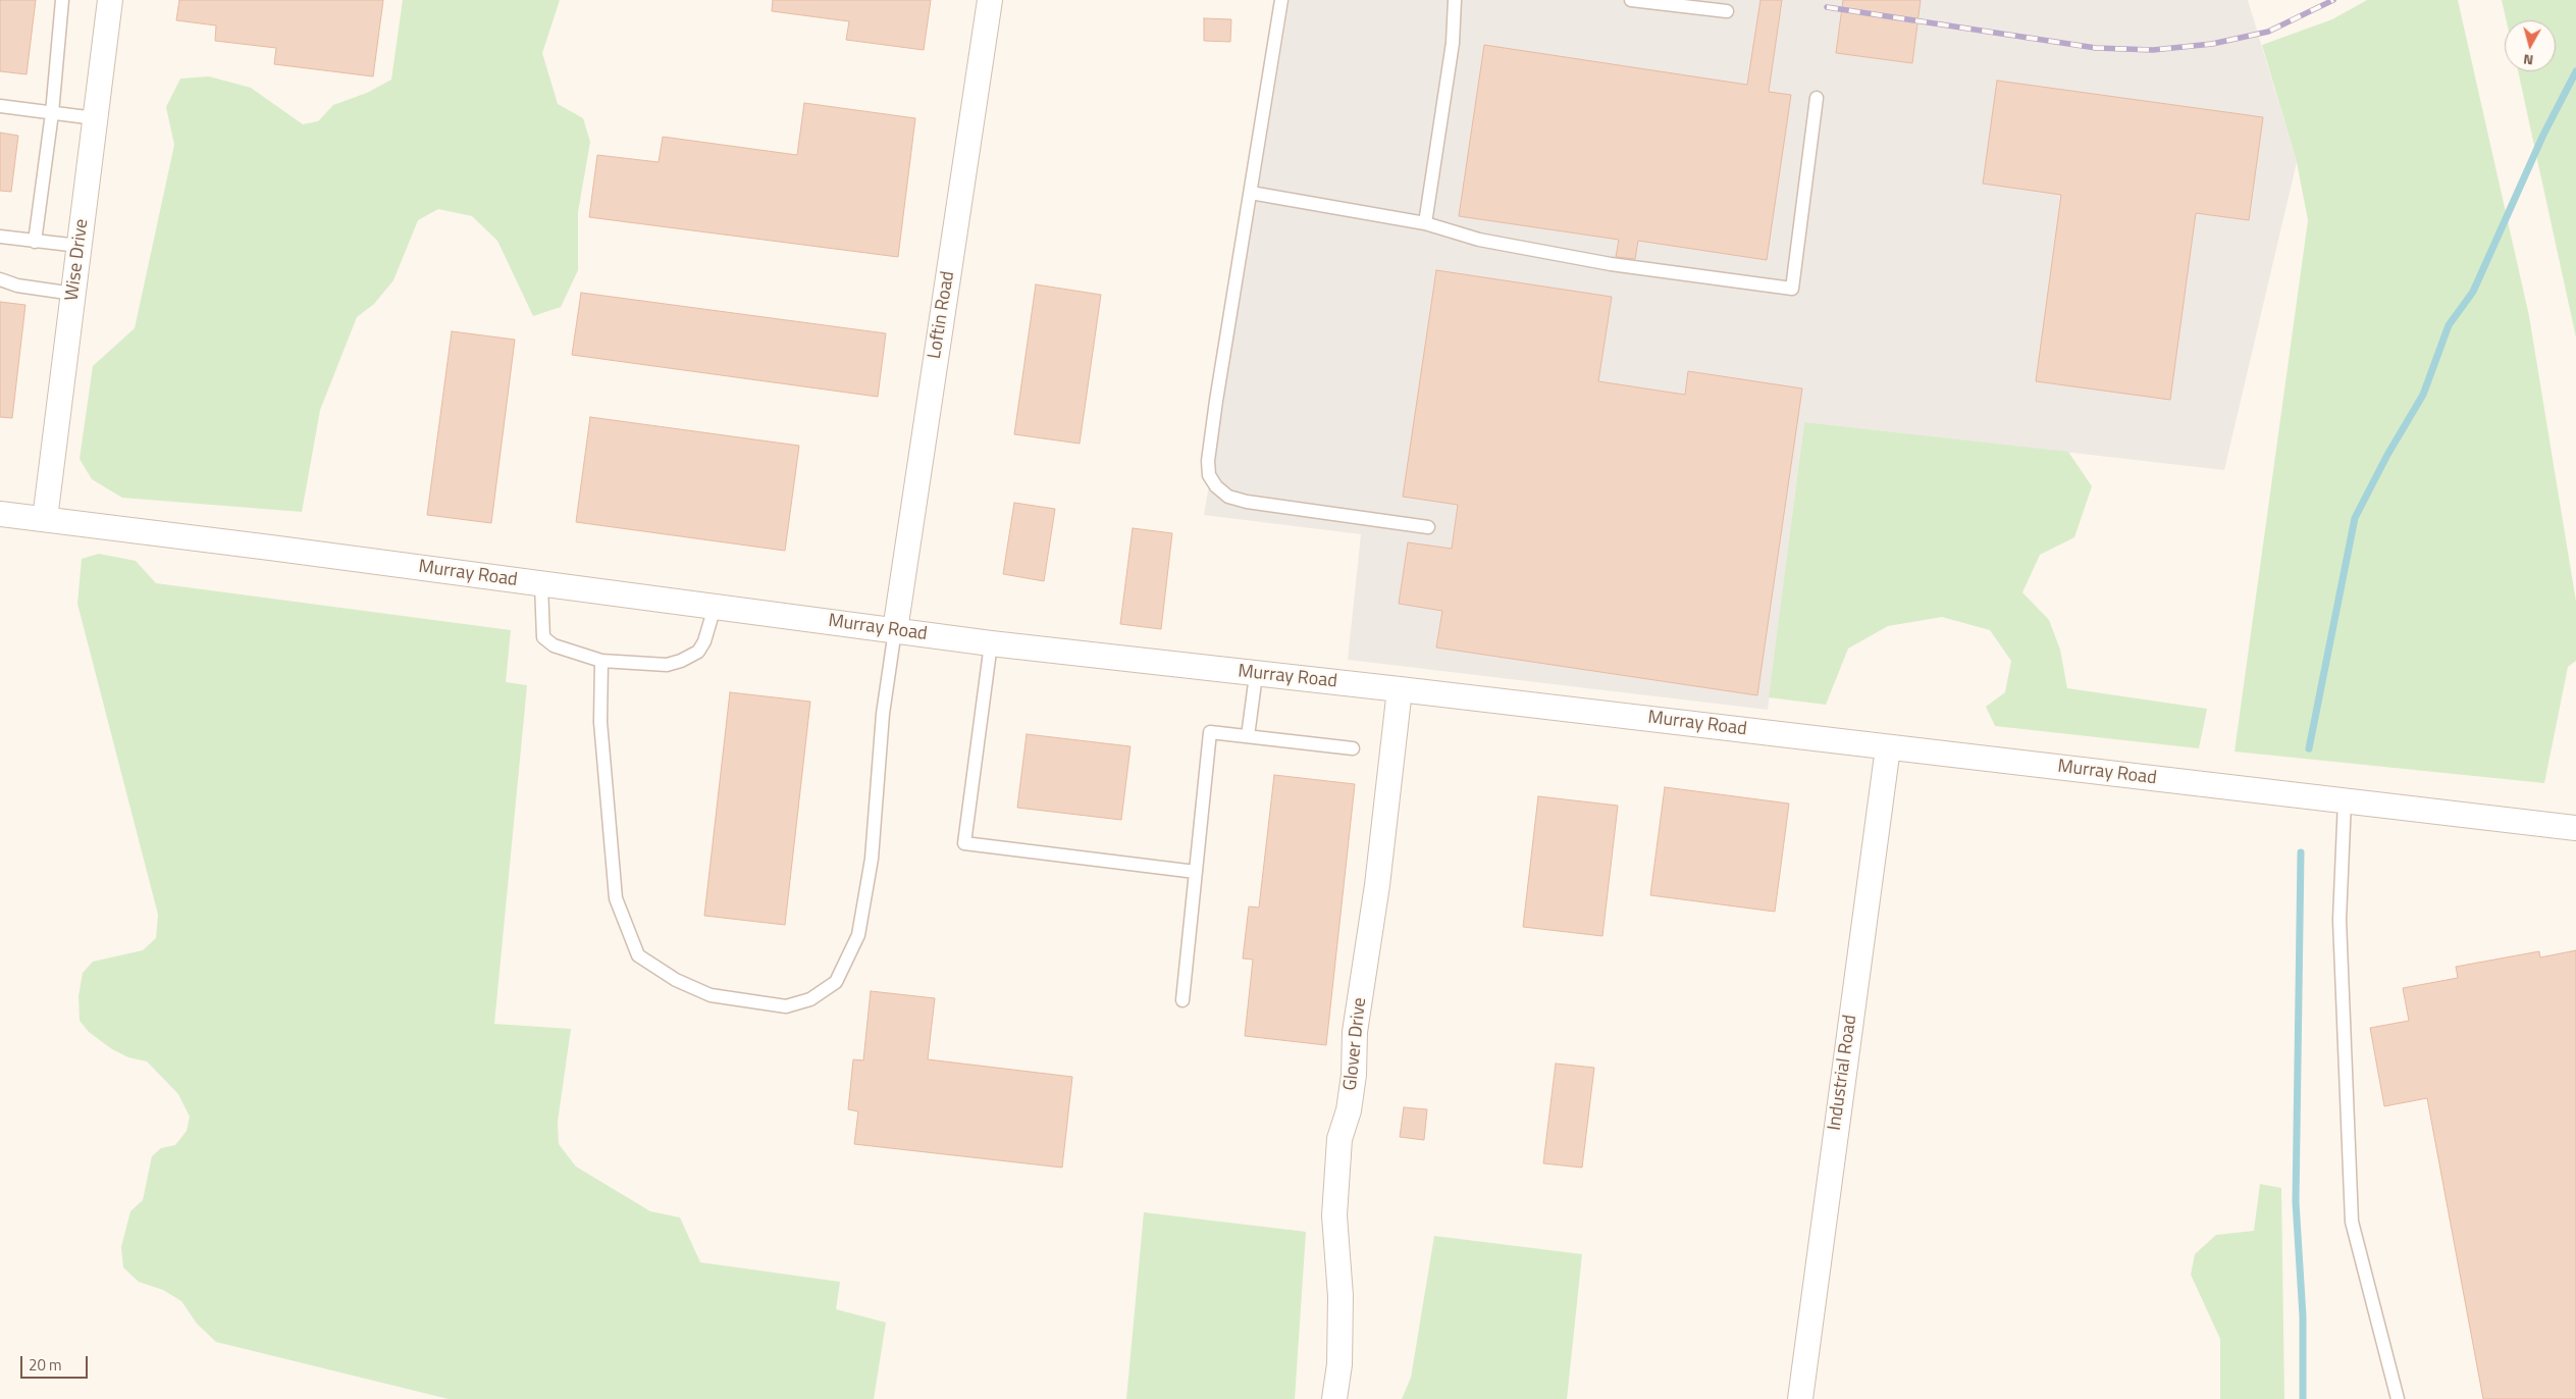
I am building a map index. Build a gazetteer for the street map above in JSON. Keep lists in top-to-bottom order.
{
  "streets": {
    "street": [
      "Wise Drive",
      "Loftin Road",
      "Murray Road",
      "Glover Drive",
      "Industrial Road"
    ]
  },
  "crossings": [
    ["Wise Drive", "Murray Road"],
    ["Loftin Road", "Murray Road"],
    ["Murray Road", "Glover Drive"],
    ["Murray Road", "Industrial Road"]
  ],
  "scale_bar": "20 m",
  "north": "bottom"
}
